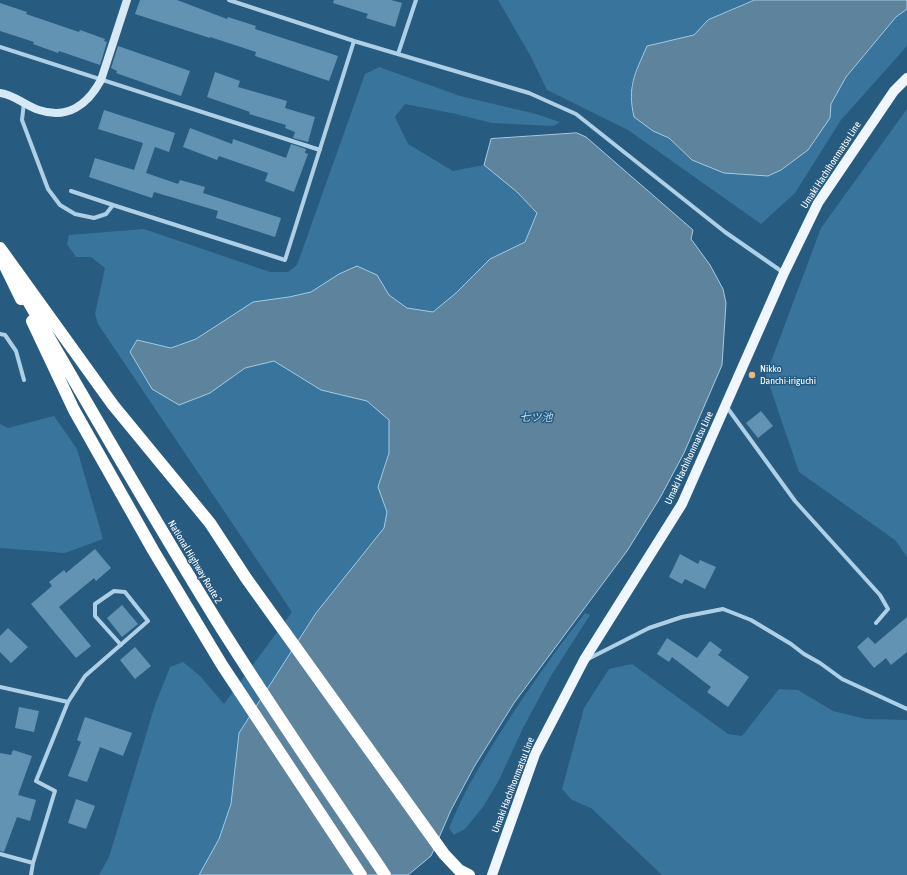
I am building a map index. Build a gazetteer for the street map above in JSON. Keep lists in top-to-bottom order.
{
  "streets": {
    "highway": ["National Highway Route 2"],
    "main road": ["Umaki Hachihonmatsu Line"]
  },
  "water": ["七ツ池"],
  "places": ["Nikko Danchi-iriguchi"]
}
